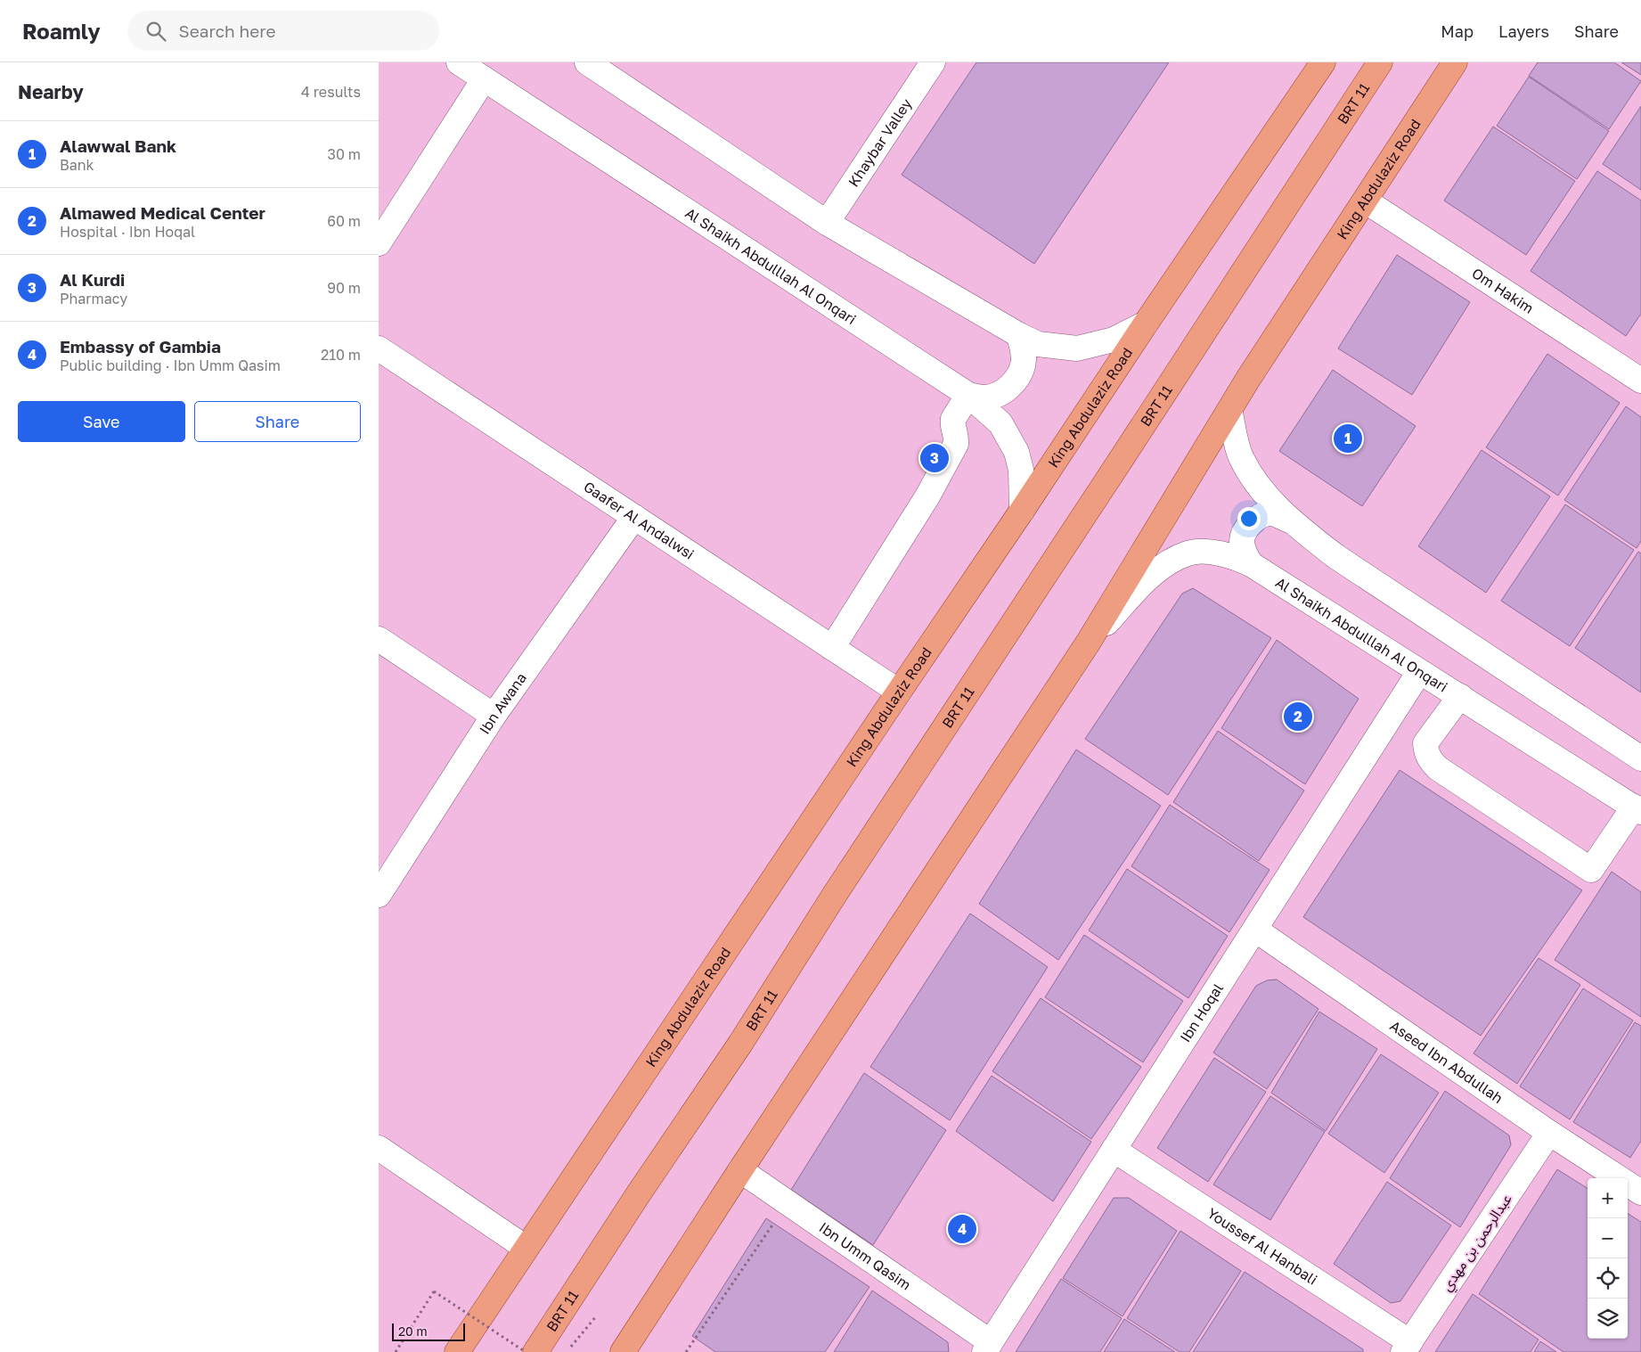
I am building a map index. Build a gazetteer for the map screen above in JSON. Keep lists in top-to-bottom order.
{
  "streets": {
    "main road": ["BRT 11", "King Abdulaziz Road"],
    "street": [
      "Khaybar Valley",
      "Al Shaikh Abdulllah Al Onqari",
      "Om Hakim",
      "Gaafer Al Andalwsi",
      "Ibn Awana",
      "Ibn Hoqal",
      "Aseed Ibn Abdullah",
      "عبدالرحمن بن مهدي",
      "Youssef Al Hanbali",
      "Ibn Umm Qasim"
    ]
  },
  "crossings": [
    ["King Abdulaziz Road", "Al Shaikh Abdulllah Al Onqari"],
    ["King Abdulaziz Road", "Om Hakim"],
    ["King Abdulaziz Road", "Gaafer Al Andalwsi"],
    ["King Abdulaziz Road", "Ibn Umm Qasim"],
    ["Al Shaikh Abdulllah Al Onqari", "Ibn Hoqal"],
    ["Gaafer Al Andalwsi", "Ibn Awana"],
    ["Ibn Hoqal", "Aseed Ibn Abdullah"],
    ["Ibn Hoqal", "Youssef Al Hanbali"],
    ["Ibn Hoqal", "Ibn Umm Qasim"],
    ["Aseed Ibn Abdullah", "عبدالرحمن بن مهدي"],
    ["عبدالرحمن بن مهدي", "Youssef Al Hanbali"]
  ],
  "scale_bar": "20 m",
  "page": {
    "header": "Roamly",
    "search": "Search here",
    "nav": ["Map", "Layers", "Share"],
    "heading": ["Nearby", "4 results"],
    "list": [
      {
        "mark": "1",
        "name": "Alawwal Bank",
        "note": "Bank",
        "value": "30 m"
      },
      {
        "mark": "2",
        "name": "Almawed Medical Center",
        "note": "Hospital · Ibn Hoqal",
        "value": "60 m"
      },
      {
        "mark": "3",
        "name": "Al Kurdi",
        "note": "Pharmacy",
        "value": "90 m"
      },
      {
        "mark": "4",
        "name": "Embassy of Gambia",
        "note": "Public building · Ibn Umm Qasim",
        "value": "210 m"
      }
    ],
    "buttons": ["Save", "Share"],
    "pins": [
      "1",
      "3",
      "2",
      "4"
    ],
    "map_buttons": ["+", "−"],
    "scale": "20 m"
  }
}
